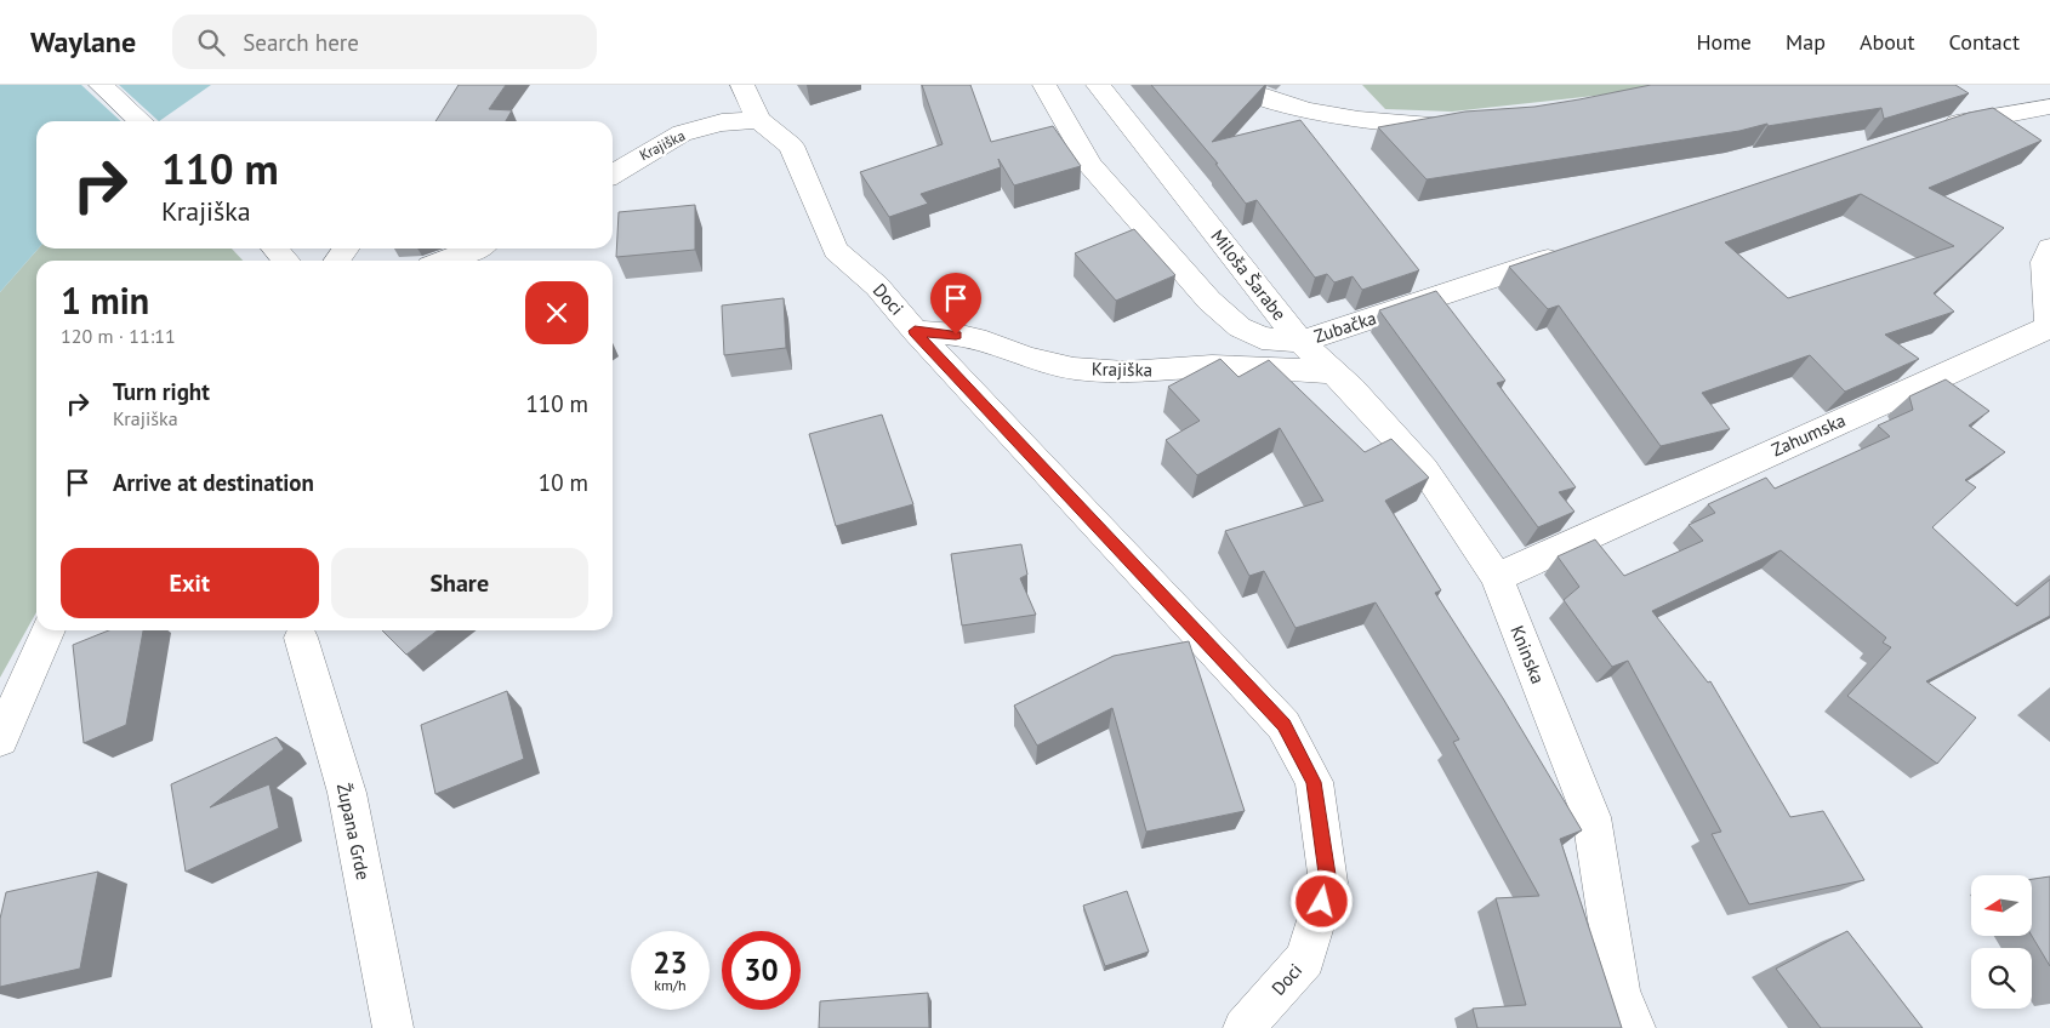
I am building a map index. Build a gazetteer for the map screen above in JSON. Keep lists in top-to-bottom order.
{
  "streets": {
    "street": [
      "Krajiška",
      "Miloša Šarabe",
      "Doci",
      "Zubačka",
      "Zahumska",
      "Kninska",
      "Župana Grde"
    ]
  },
  "crossings": [
    ["Krajiška", "Doci"],
    ["Krajiška", "Kninska"],
    ["Miloša Šarabe", "Zubačka"],
    ["Miloša Šarabe", "Kninska"],
    ["Zubačka", "Kninska"],
    ["Zahumska", "Kninska"]
  ],
  "north": "left",
  "page": {
    "header": "Waylane",
    "search": "Search here",
    "nav": [
      "Home",
      "Map",
      "About",
      "Contact"
    ],
    "turn": ["110 m", "Krajiška"],
    "heading": ["1 min", "120 m · 11:11"],
    "list": [
      {
        "name": "Turn right",
        "note": "Krajiška",
        "value": "110 m"
      },
      {
        "name": "Arrive at destination",
        "value": "10 m"
      }
    ],
    "buttons": ["Exit", "Share"],
    "speed": "23 km/h",
    "limit": "30"
  }
}
